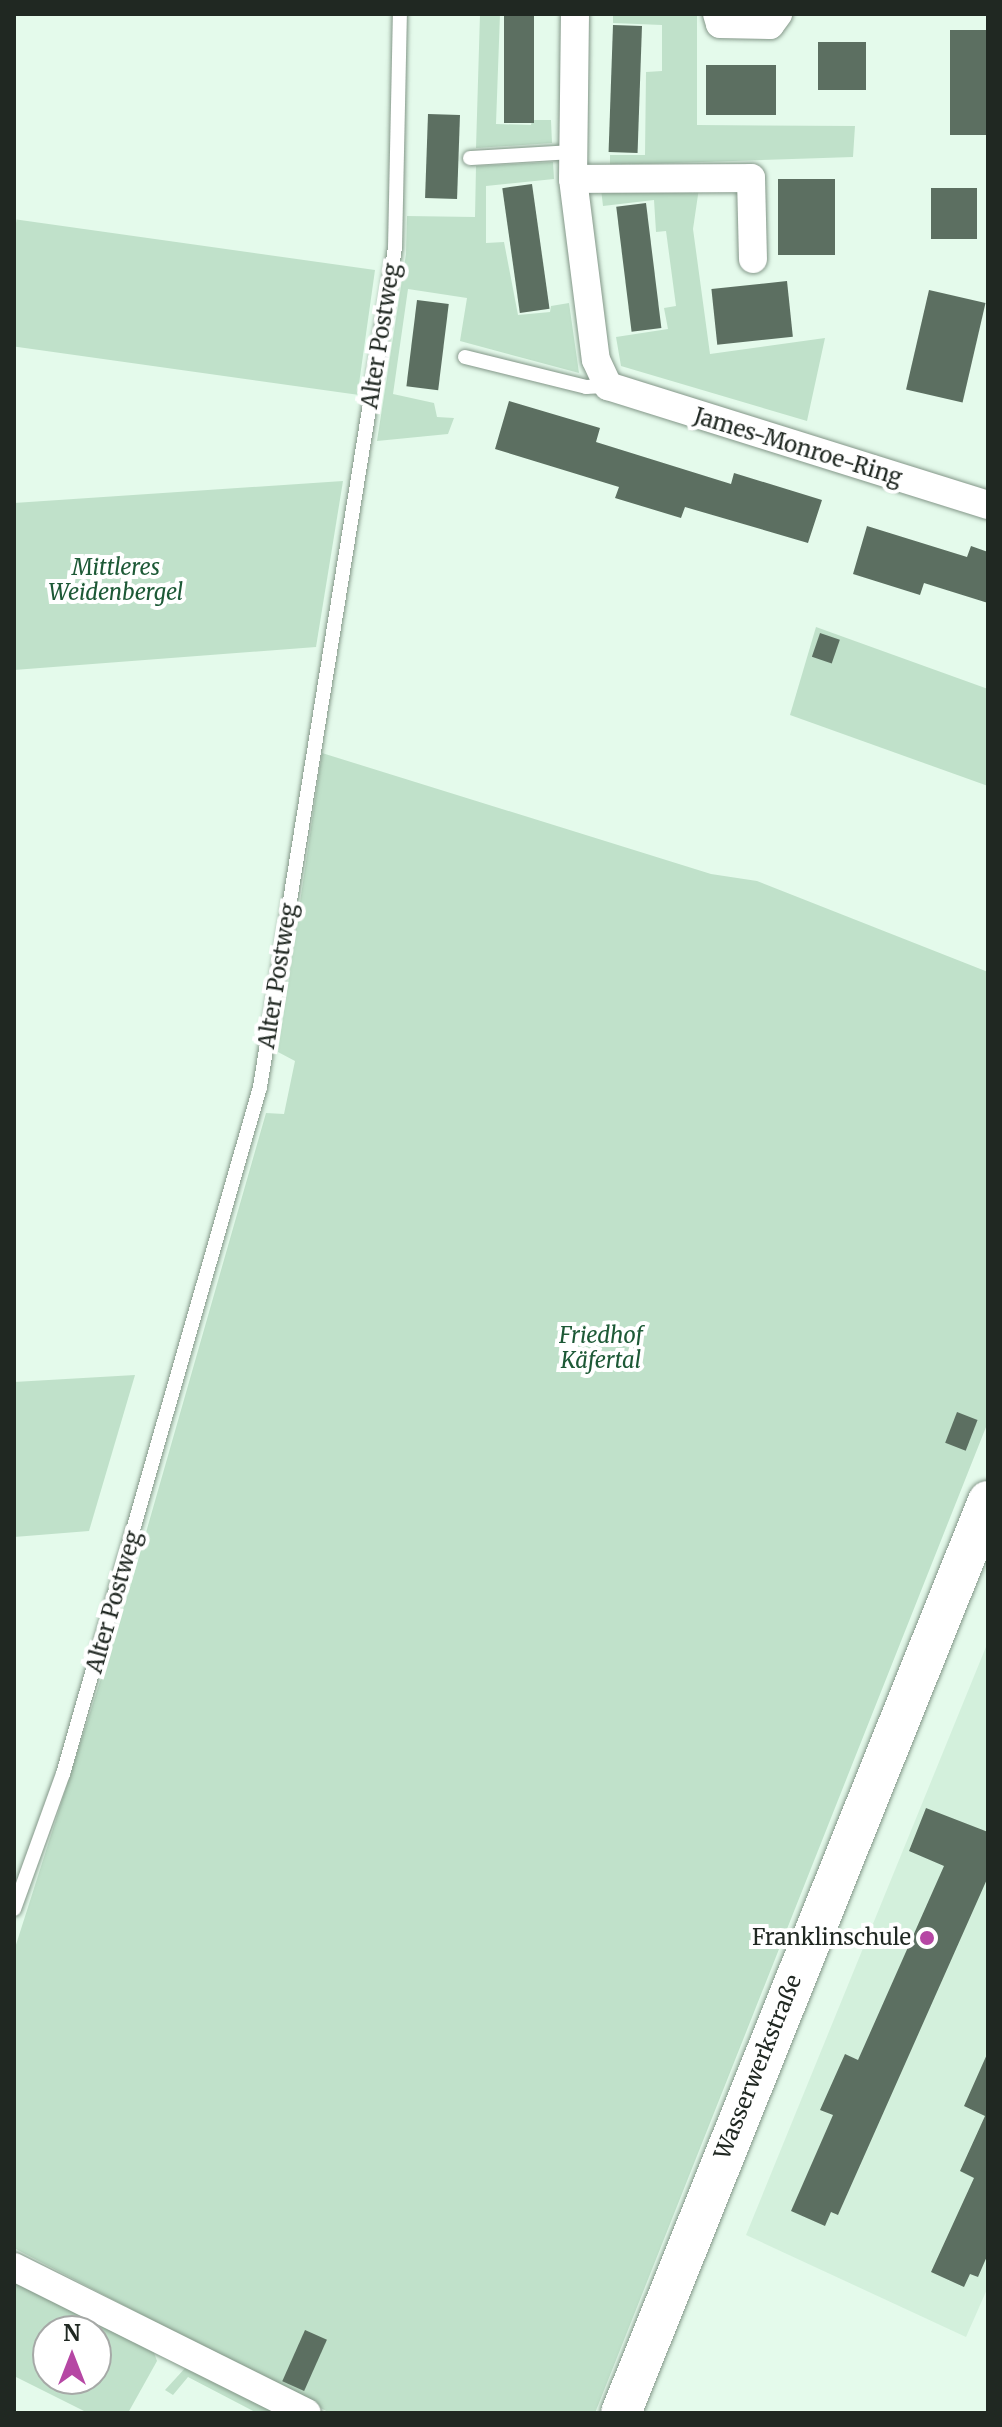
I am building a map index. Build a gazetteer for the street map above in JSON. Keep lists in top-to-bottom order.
{
  "streets": {
    "street": ["James-Monroe-Ring", "Wasserwerkstraße"],
    "lane": ["Alter Postweg"]
  },
  "parks": ["Mittleres Weidenbergel", "Friedhof Käfertal"],
  "places": ["Franklinschule"],
  "north": "top"
}
